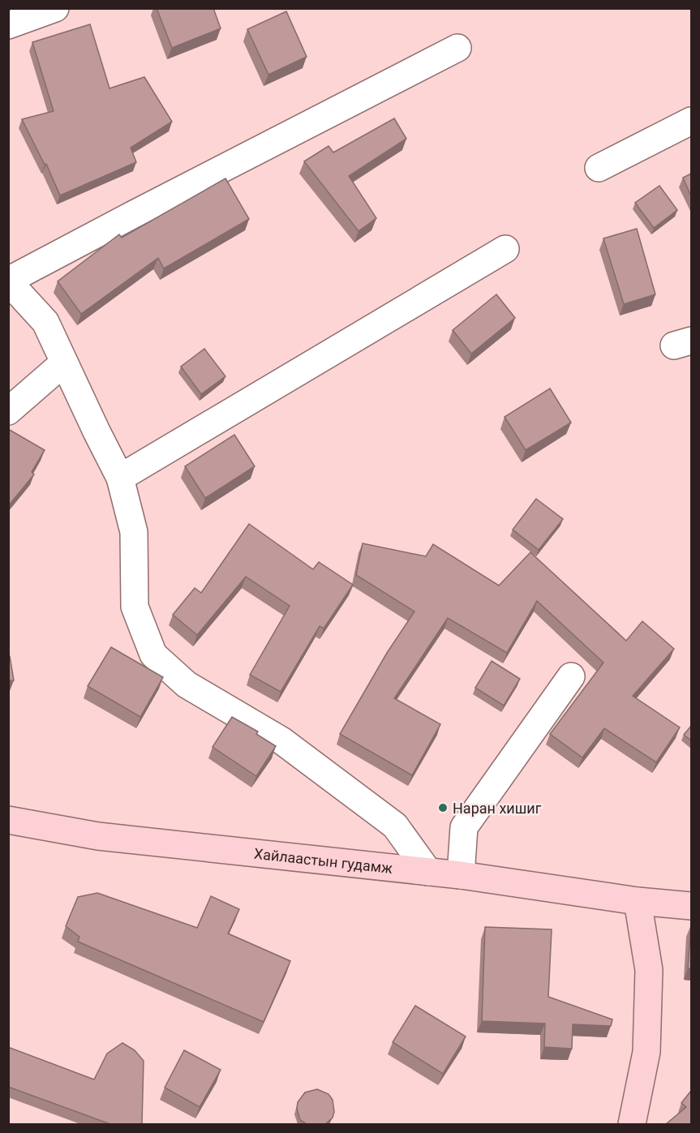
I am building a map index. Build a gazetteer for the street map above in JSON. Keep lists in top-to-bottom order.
{
  "streets": {
    "main road": ["Хайлаастын гудамж"]
  },
  "places": ["Наран хишиг"]
}
